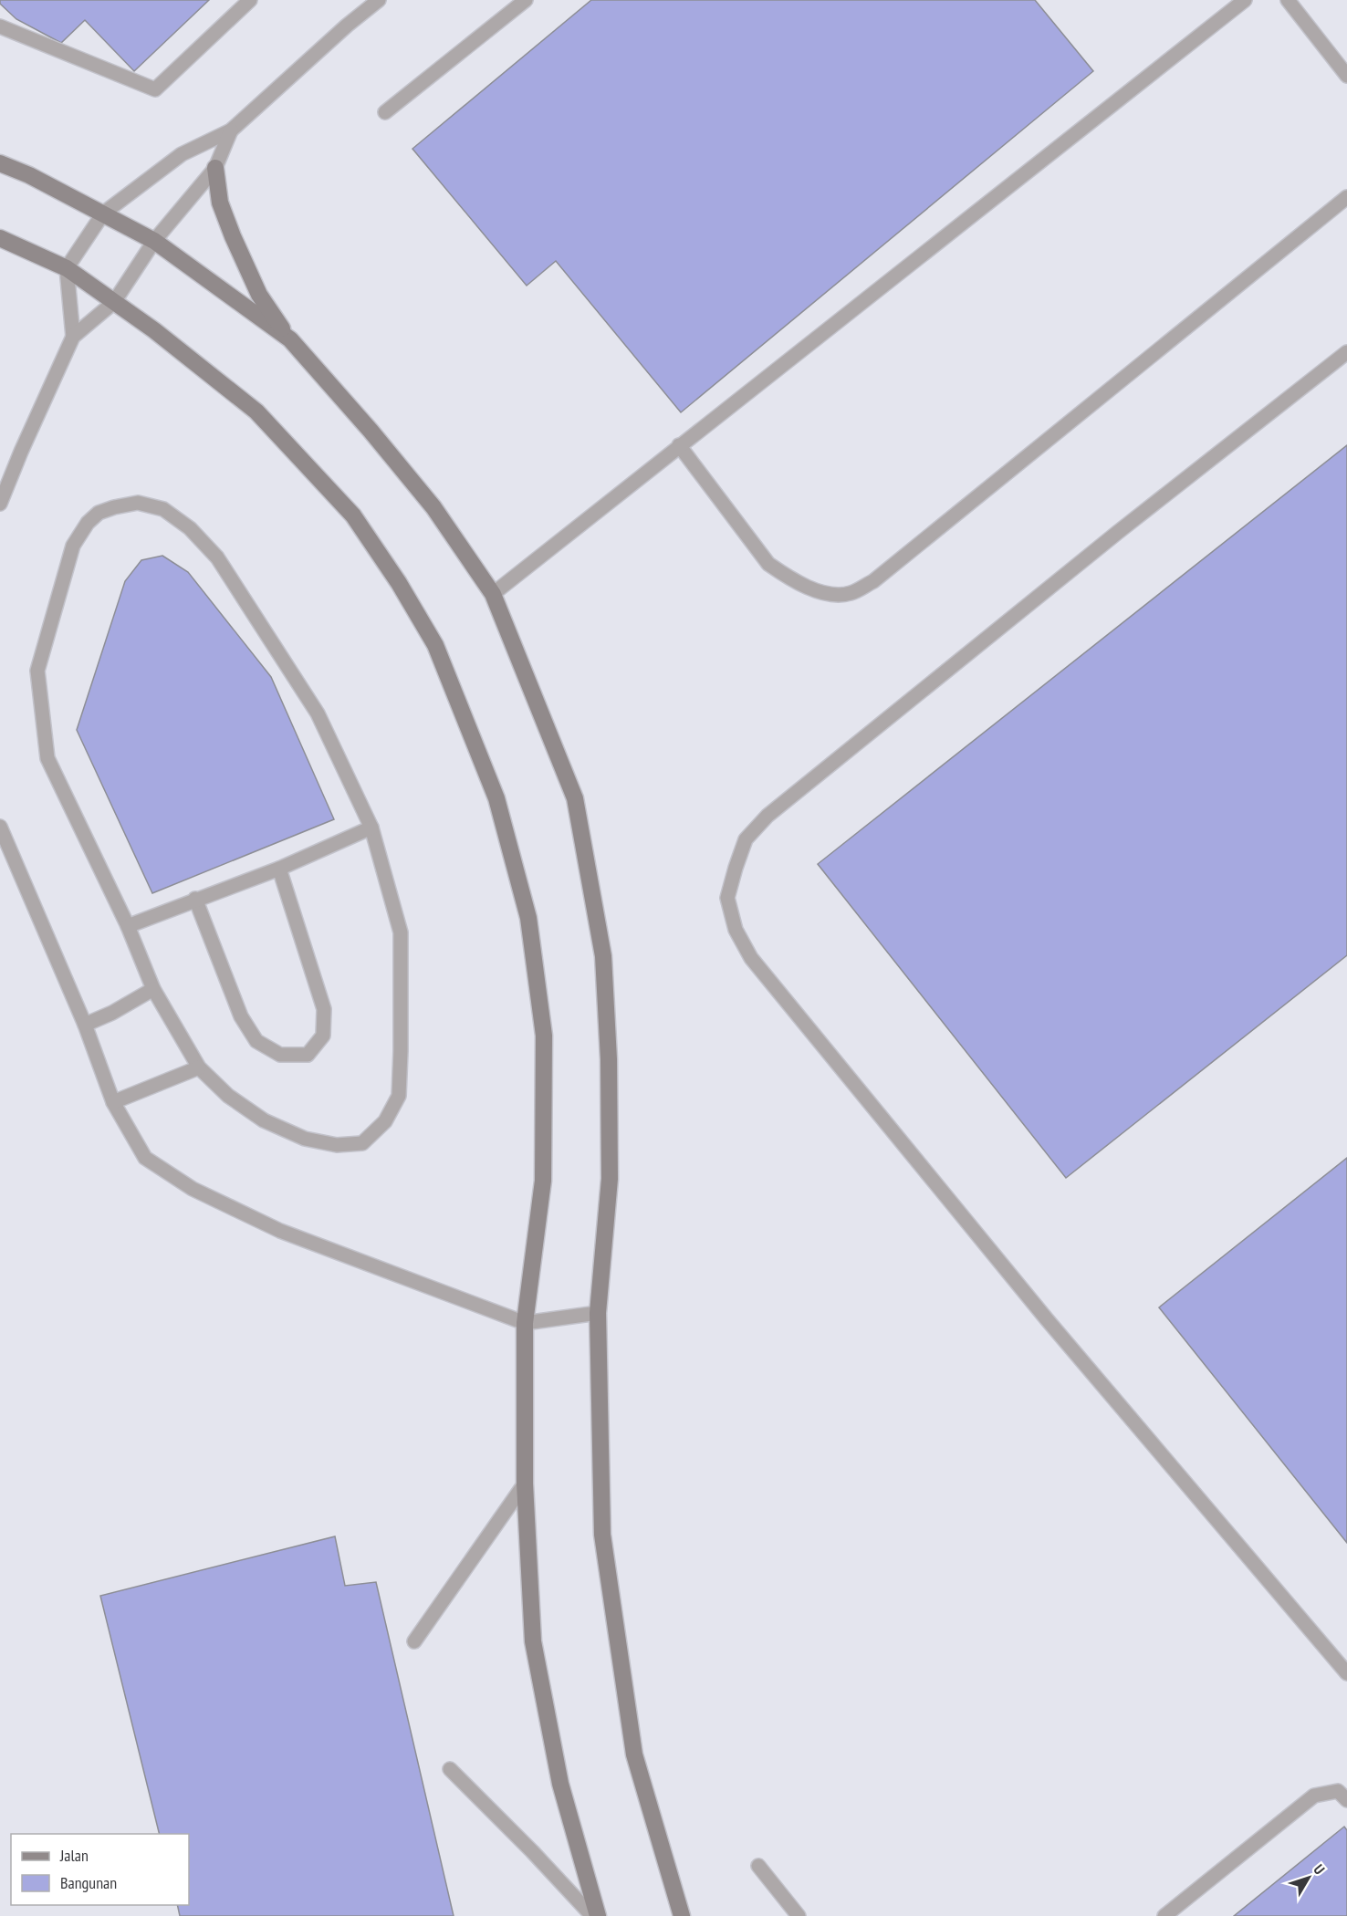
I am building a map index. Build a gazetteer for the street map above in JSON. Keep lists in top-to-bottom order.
{
  "legend": ["Jalan", "Bangunan"],
  "north": "top right"
}
